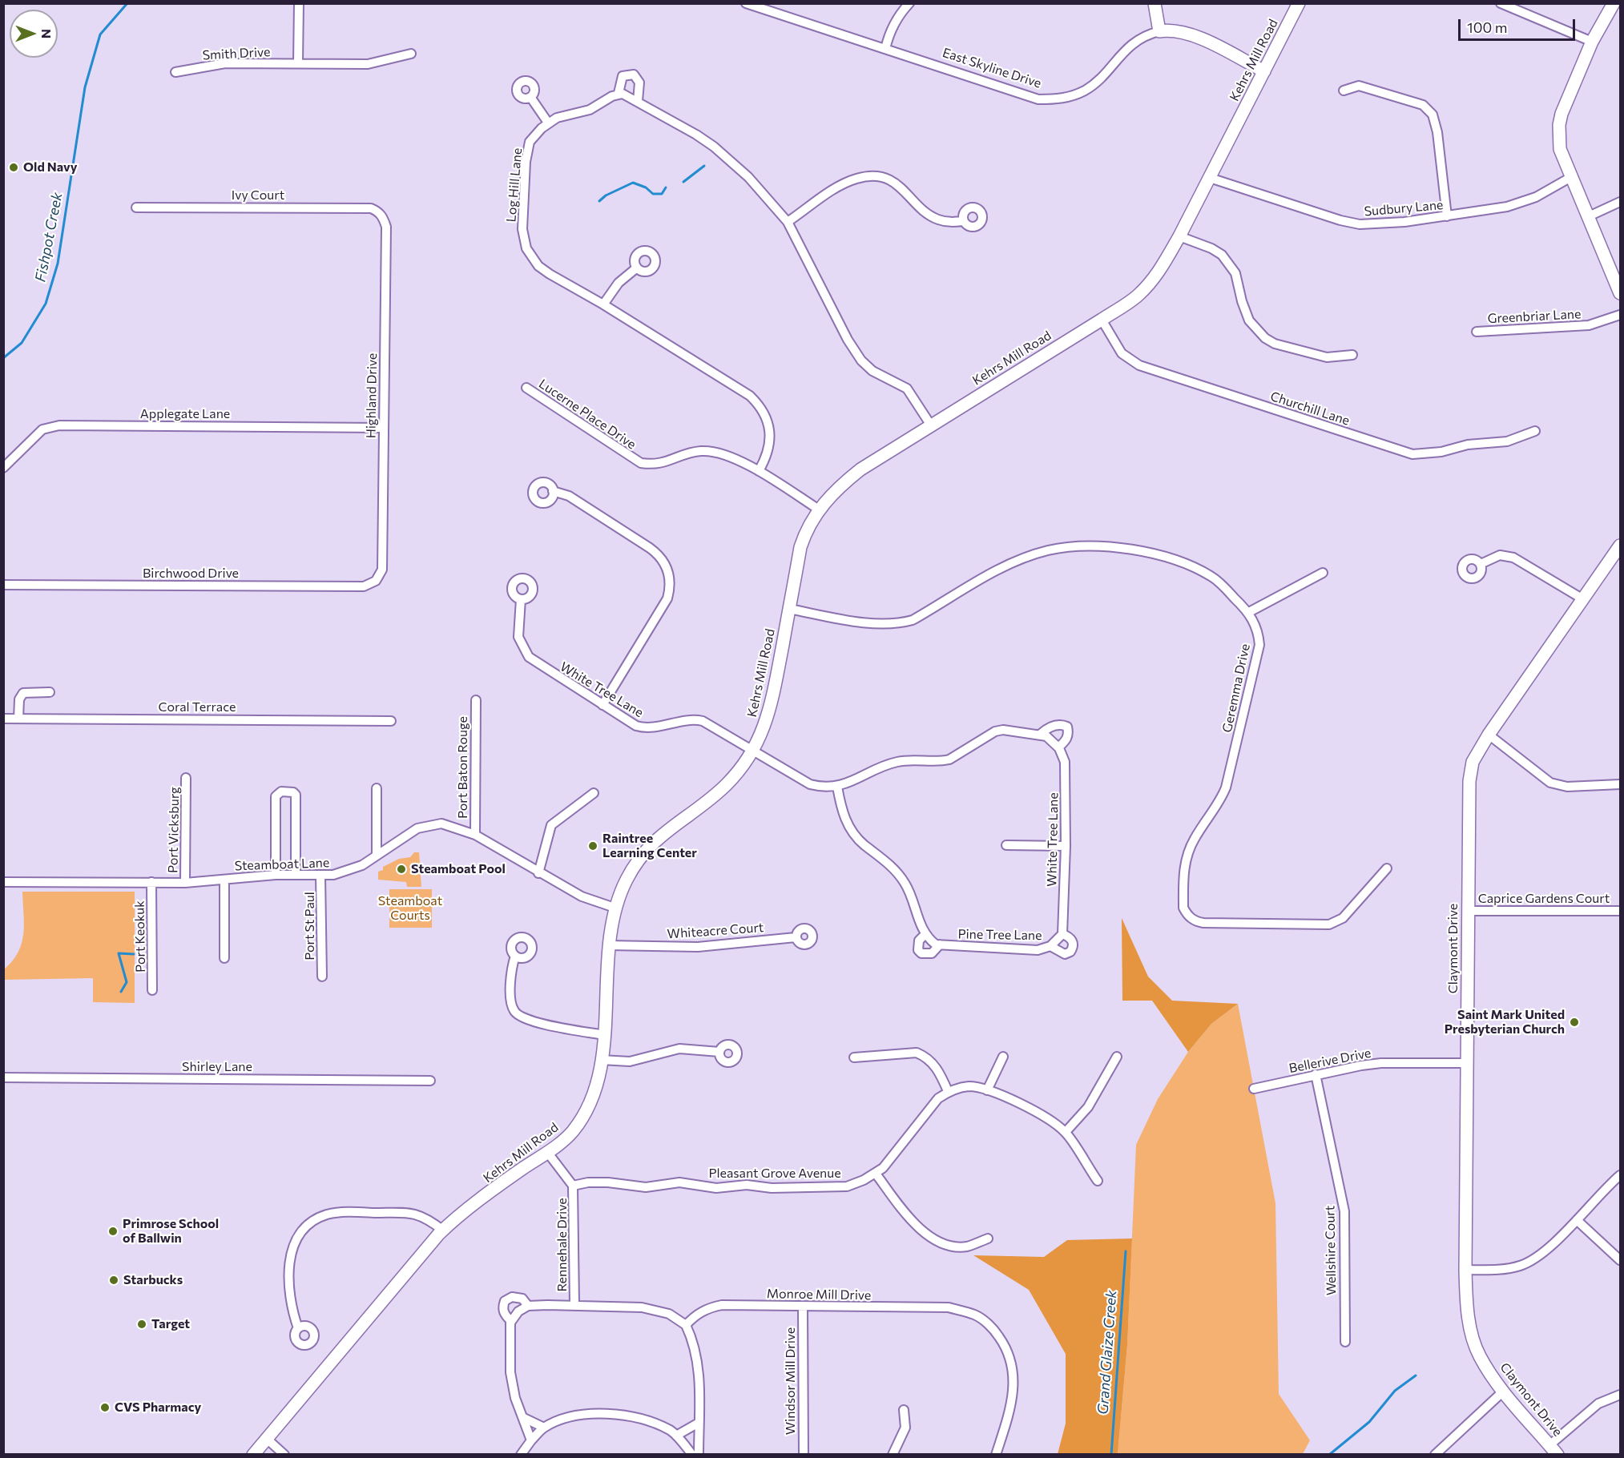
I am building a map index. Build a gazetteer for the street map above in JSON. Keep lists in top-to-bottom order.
{
  "streets": {
    "street": [
      "Smith Drive",
      "Kehrs Mill Road",
      "East Skyline Drive",
      "Log Hill Lane",
      "Ivy Court",
      "Sudbury Lane",
      "Greenbriar Lane",
      "Highland Drive",
      "Churchill Lane",
      "Applegate Lane",
      "Lucerne Place Drive",
      "Birchwood Drive",
      "Geremma Drive",
      "White Tree Lane",
      "Coral Terrace",
      "Port Baton Rouge",
      "Port Vicksburg",
      "Steamboat Lane",
      "Caprice Gardens Court",
      "Port St Paul",
      "Whiteacre Court",
      "Pine Tree Lane",
      "Port Keokuk",
      "Claymont Drive",
      "Bellerive Drive",
      "Shirley Lane",
      "Pleasant Grove Avenue",
      "Rennehale Drive",
      "Wellshire Court",
      "Monroe Mill Drive",
      "Windsor Mill Drive"
    ]
  },
  "crossings": [
    ["Kehrs Mill Road", "East Skyline Drive"],
    ["Kehrs Mill Road", "Sudbury Lane"],
    ["Kehrs Mill Road", "Churchill Lane"],
    ["Kehrs Mill Road", "Lucerne Place Drive"],
    ["Kehrs Mill Road", "Geremma Drive"],
    ["Kehrs Mill Road", "White Tree Lane"],
    ["Kehrs Mill Road", "Steamboat Lane"],
    ["Kehrs Mill Road", "Whiteacre Court"],
    ["Log Hill Lane", "Lucerne Place Drive"],
    ["Ivy Court", "Highland Drive"],
    ["Highland Drive", "Applegate Lane"],
    ["Highland Drive", "Birchwood Drive"],
    ["White Tree Lane", "Pine Tree Lane"],
    ["Port Baton Rouge", "Steamboat Lane"],
    ["Port Vicksburg", "Steamboat Lane"],
    ["Steamboat Lane", "Port St Paul"],
    ["Steamboat Lane", "Port Keokuk"],
    ["Caprice Gardens Court", "Claymont Drive"],
    ["Claymont Drive", "Bellerive Drive"],
    ["Bellerive Drive", "Wellshire Court"],
    ["Pleasant Grove Avenue", "Rennehale Drive"],
    ["Monroe Mill Drive", "Windsor Mill Drive"]
  ],
  "water": ["Fishpot Creek", "Grand Glaize Creek"],
  "parks": ["Steamboat Courts"],
  "places": [
    "Old Navy",
    "Raintree Learning Center",
    "Steamboat Pool",
    "Saint Mark United Presbyterian Church",
    "Primrose School of Ballwin",
    "Starbucks",
    "Target",
    "CVS Pharmacy"
  ],
  "scale_bar": "100 m",
  "north": "right"
}
